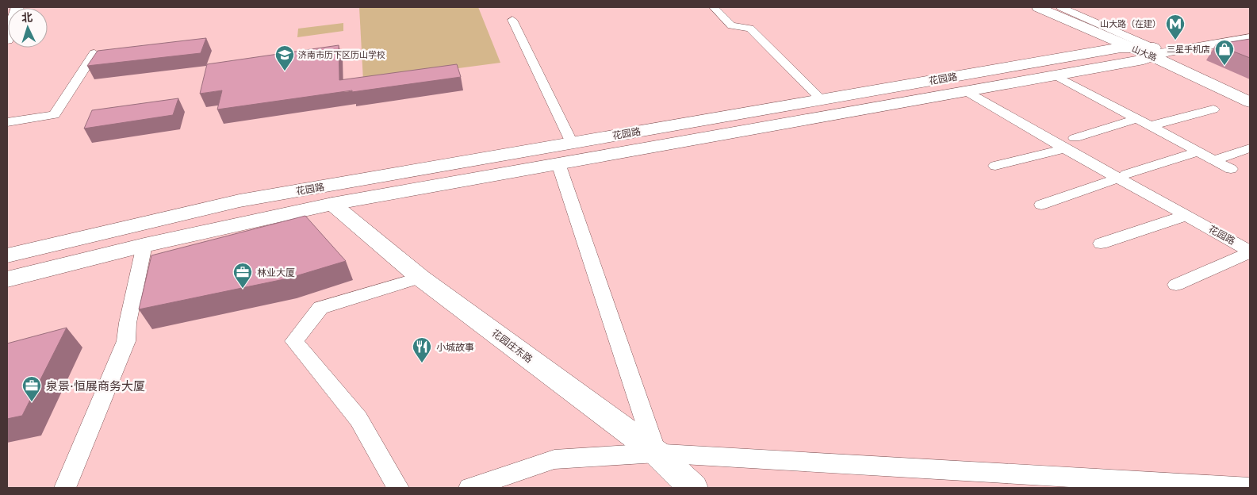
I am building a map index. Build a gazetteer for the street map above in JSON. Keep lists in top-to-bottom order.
{
  "streets": {
    "main road": ["山大路", "花园路", "花园庄东路"]
  },
  "crossings": [
    ["山大路", "花园路"],
    ["花园路", "花园庄东路"]
  ],
  "places": {
    "metro station": ["山大路（在建）"],
    "shop": ["三星手机店"],
    "school or university": ["济南市历下区历山学校"],
    "office": ["林业大厦", "泉景·恒展商务大厦"],
    "restaurant": ["小城故事"]
  },
  "north": "top"
}
